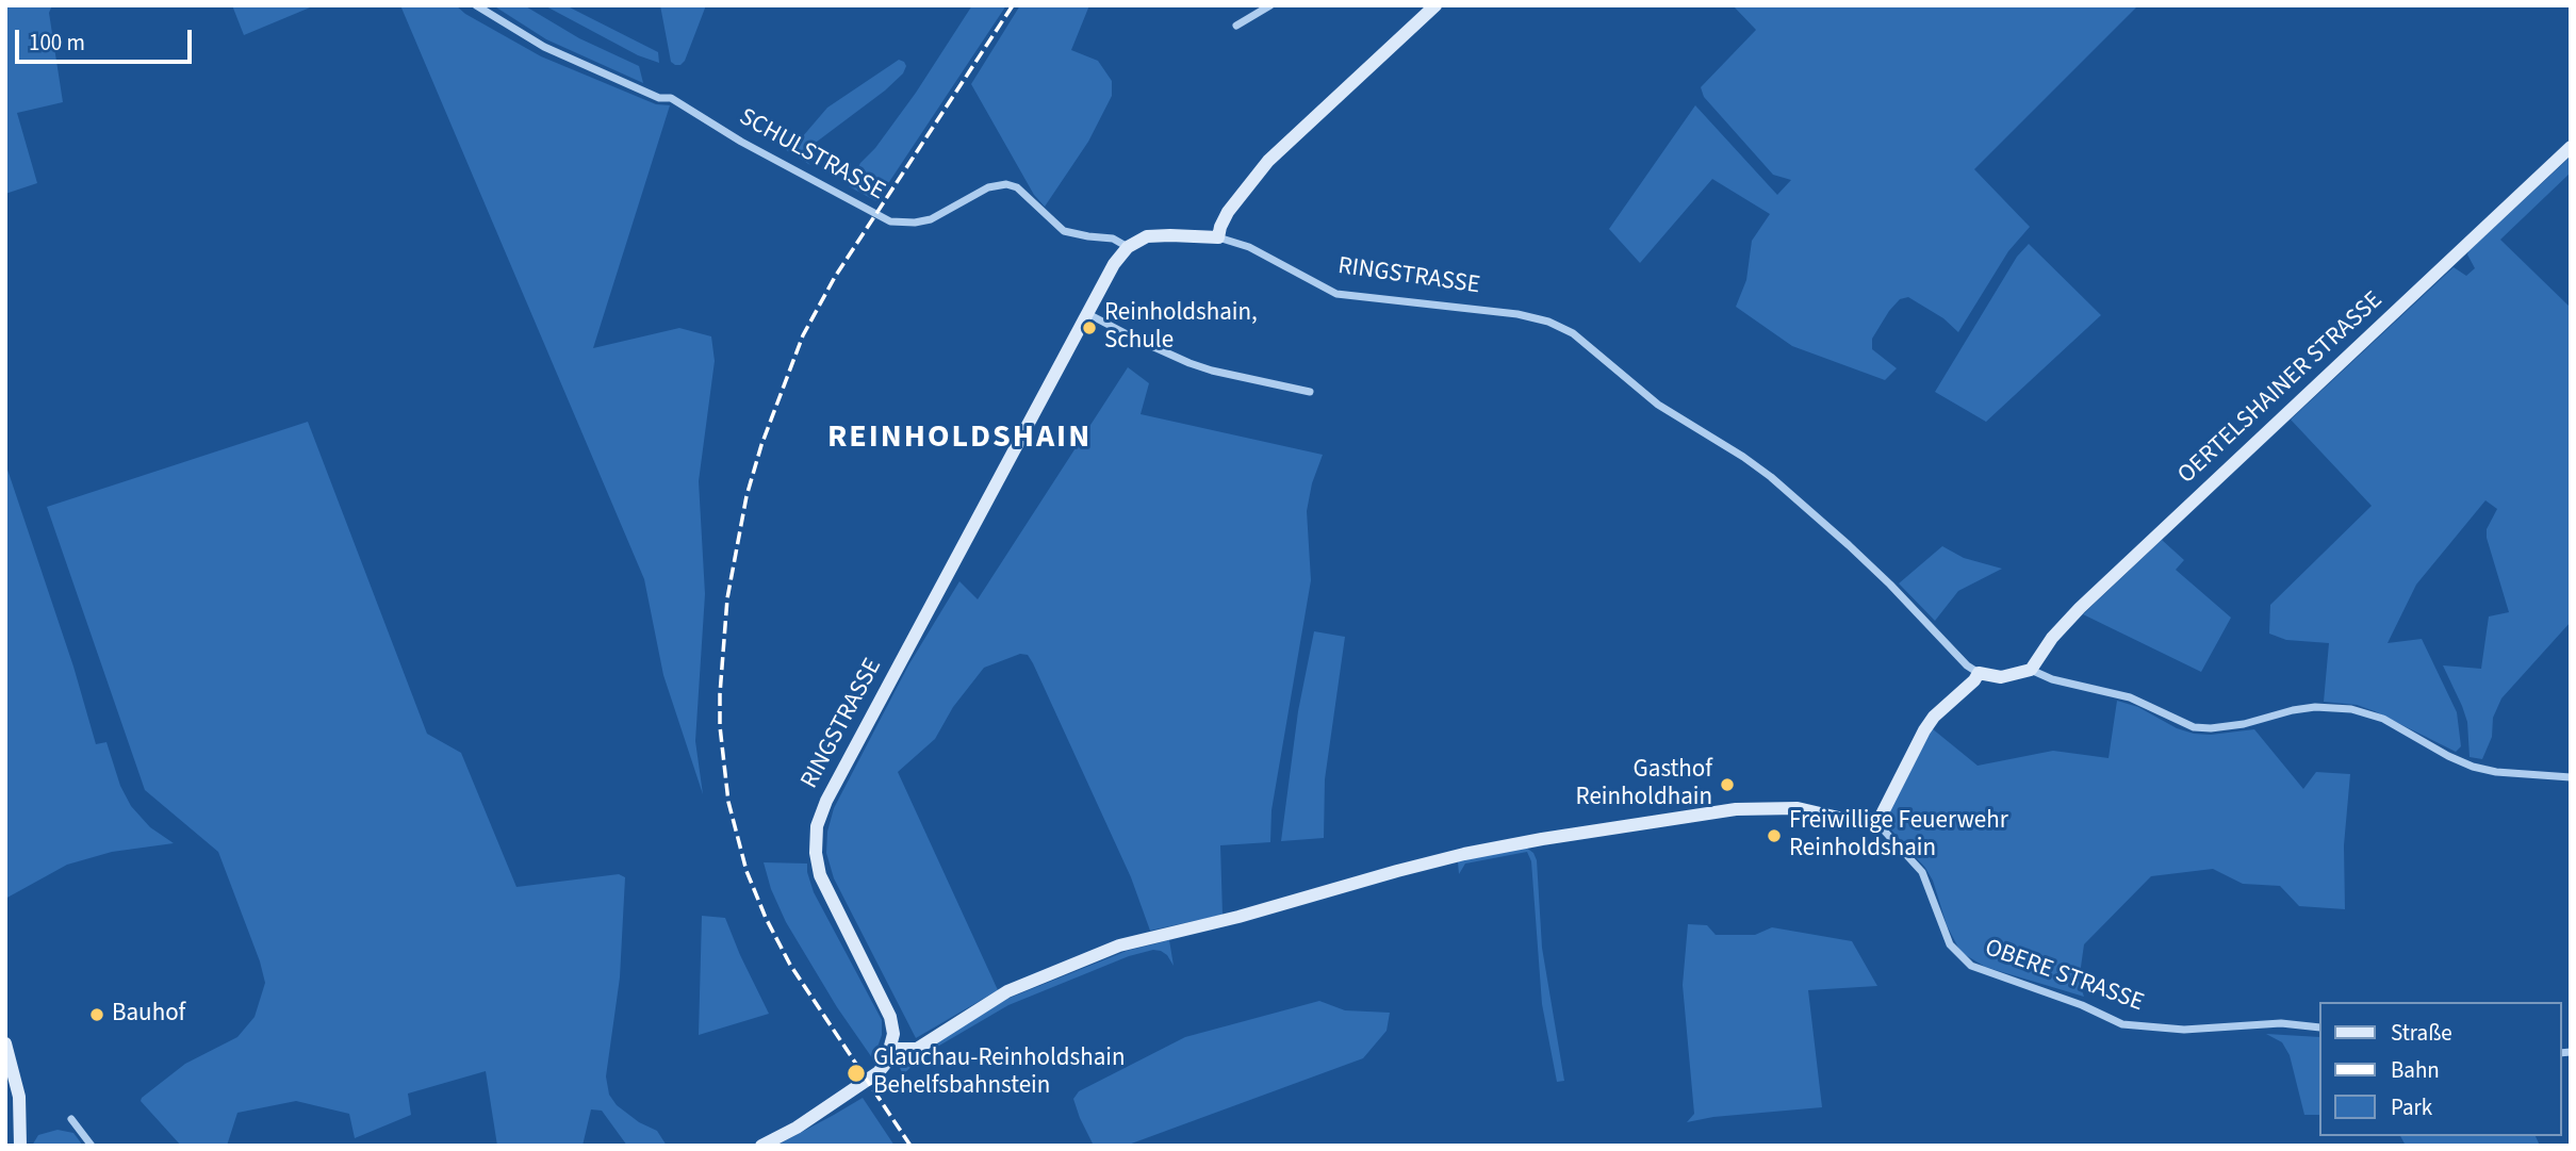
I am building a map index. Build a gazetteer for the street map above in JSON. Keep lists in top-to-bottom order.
{
  "streets": {
    "street": [
      "SCHULSTRASSE",
      "RINGSTRASSE",
      "OERTELSHAINER STRASSE",
      "OBERE STRASSE"
    ]
  },
  "crossings": [
    ["SCHULSTRASSE", "RINGSTRASSE"]
  ],
  "districts": ["REINHOLDSHAIN"],
  "places": [
    "Reinholdshain, Schule",
    "Gasthof Reinholdhain",
    "Freiwillige Feuerwehr Reinholdshain",
    "Bauhof",
    "Glauchau-Reinholdshain Behelfsbahnstein"
  ],
  "legend": ["Straße", "Bahn", "Park"],
  "scale_bar": "100 m"
}
